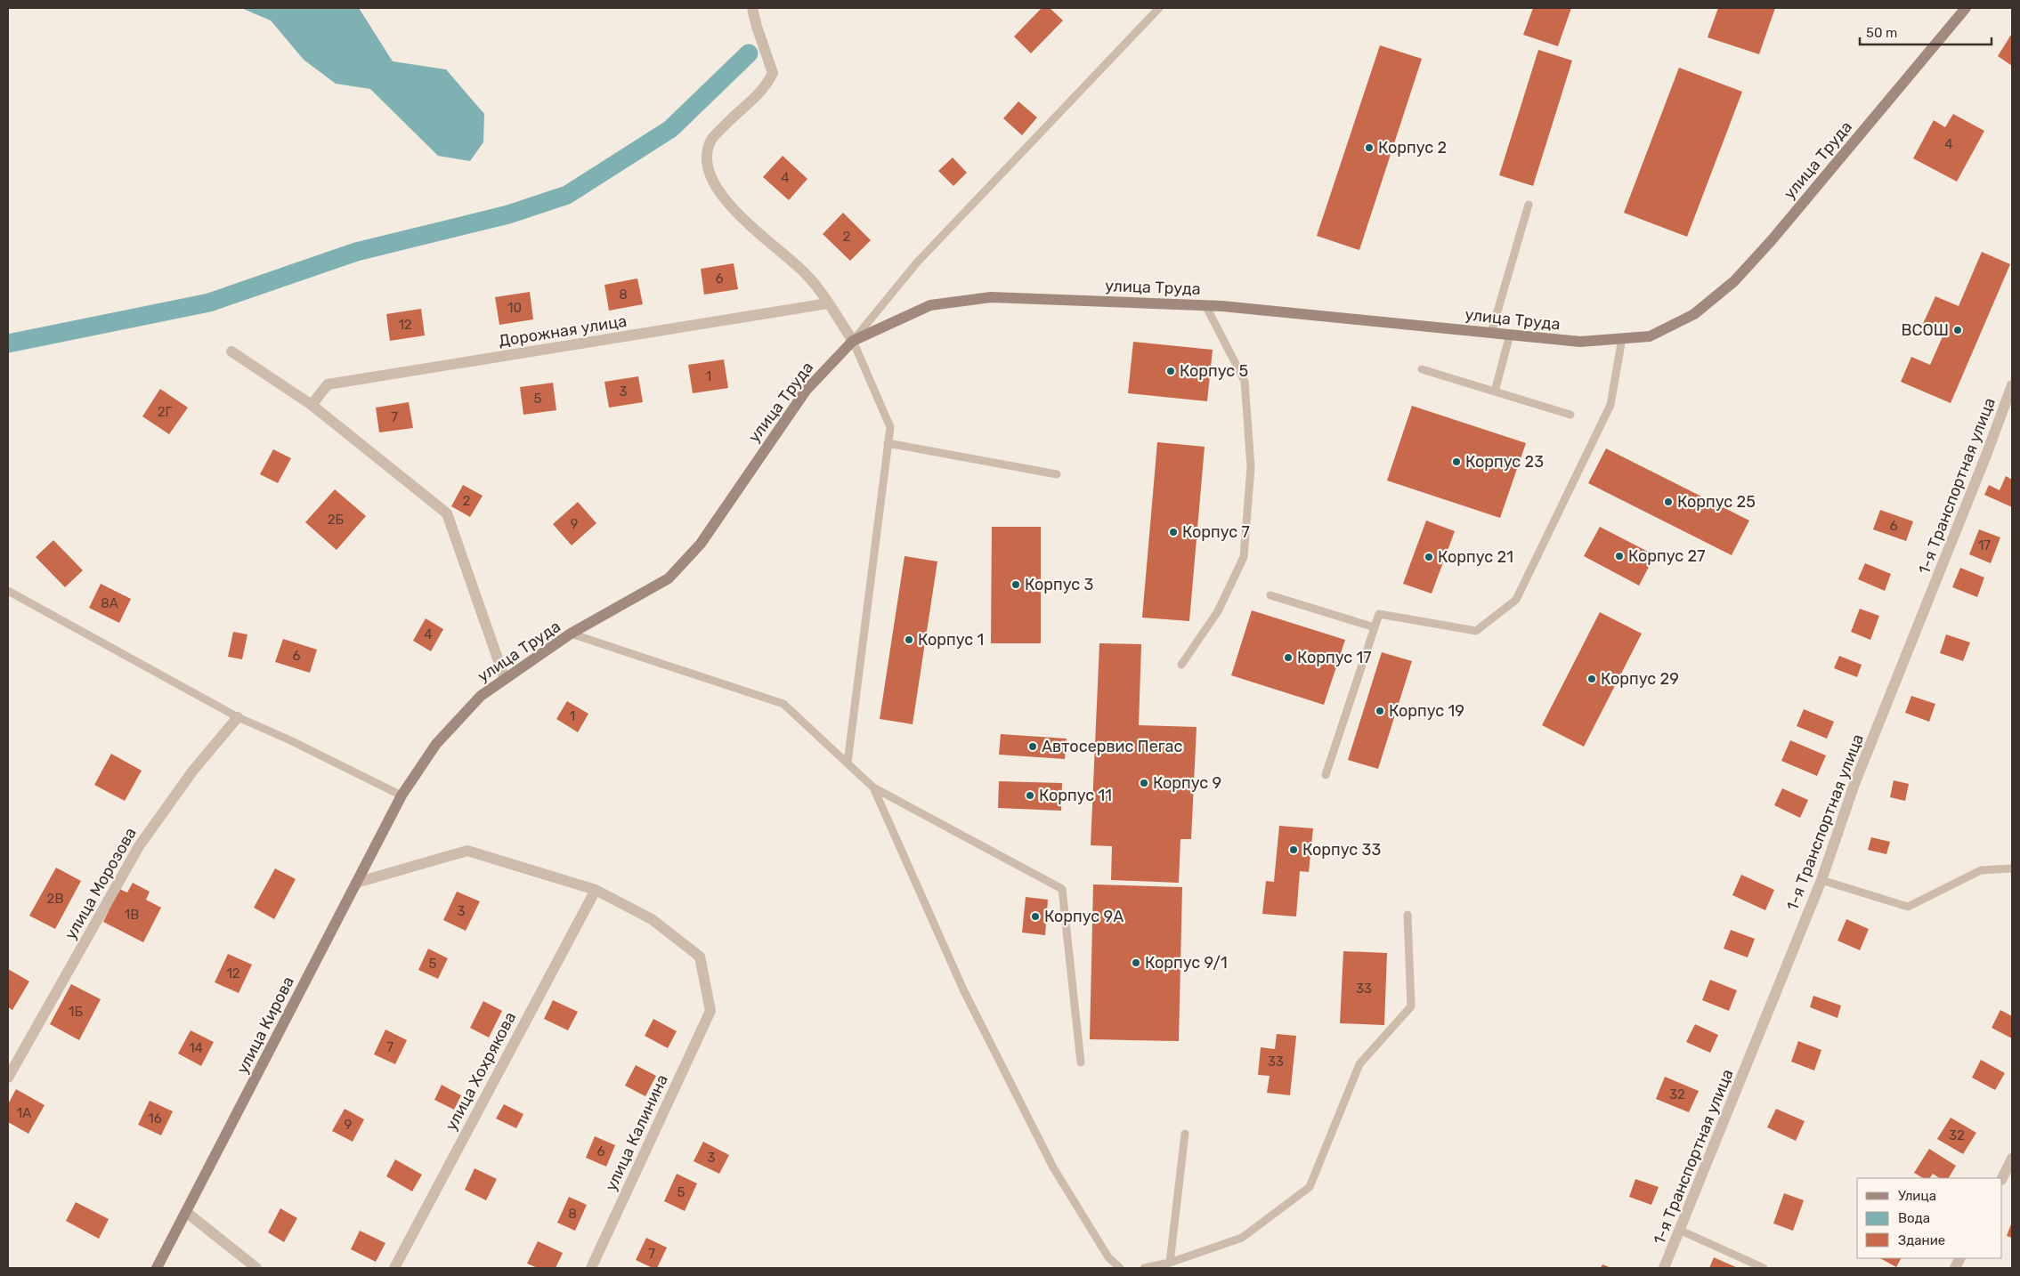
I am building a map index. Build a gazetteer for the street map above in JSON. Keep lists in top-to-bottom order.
{
  "streets": {
    "street": [
      "улица Труда",
      "Дорожная улица",
      "1-я Транспортная улица",
      "улица Морозова",
      "улица Кирова",
      "улица Хохрякова",
      "улица Калинина"
    ]
  },
  "crossings": [
    ["улица Труда", "улица Кирова"],
    ["улица Хохрякова", "улица Калинина"]
  ],
  "places": [
    "Корпус 2",
    "ВСОШ",
    "Корпус 5",
    "Корпус 23",
    "Корпус 25",
    "Корпус 7",
    "Корпус 27",
    "Корпус 21",
    "Корпус 3",
    "Корпус 1",
    "Корпус 17",
    "Корпус 29",
    "Корпус 19",
    "Автосервис Пегас",
    "Корпус 9",
    "Корпус 11",
    "Корпус 33",
    "Корпус 9А",
    "Корпус 9/1"
  ],
  "house_numbers": [
    "4",
    "4",
    "2",
    "6",
    "8",
    "10",
    "12",
    "1",
    "3",
    "5",
    "2Г",
    "7",
    "2",
    "2Б",
    "9",
    "6",
    "17",
    "8А",
    "4",
    "6",
    "1",
    "2В",
    "3",
    "1В",
    "5",
    "12",
    "33",
    "1Б",
    "7",
    "14",
    "33",
    "32",
    "1А",
    "16",
    "9",
    "32",
    "6",
    "3",
    "5",
    "8",
    "7"
  ],
  "legend": ["Улица", "Вода", "Здание"],
  "scale_bar": "50 m"
}
